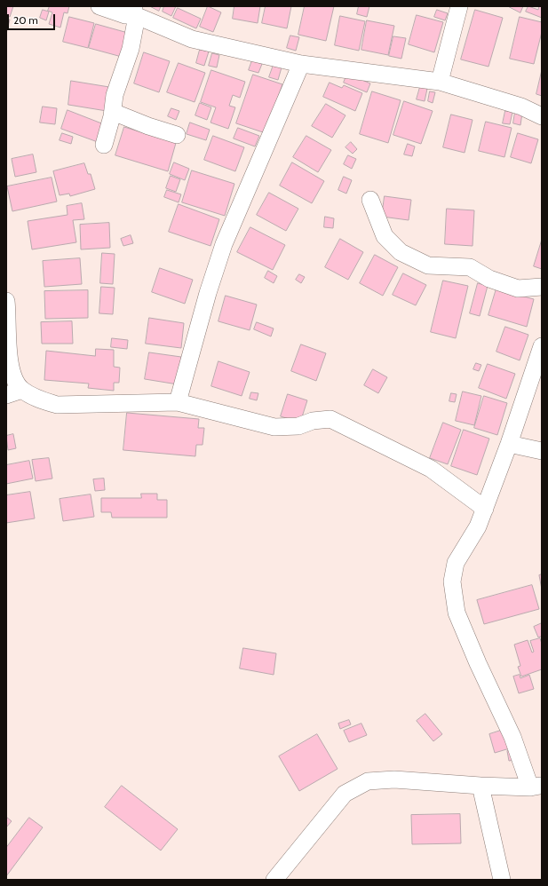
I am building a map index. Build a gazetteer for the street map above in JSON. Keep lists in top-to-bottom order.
{
  "scale_bar": "20 m"
}
